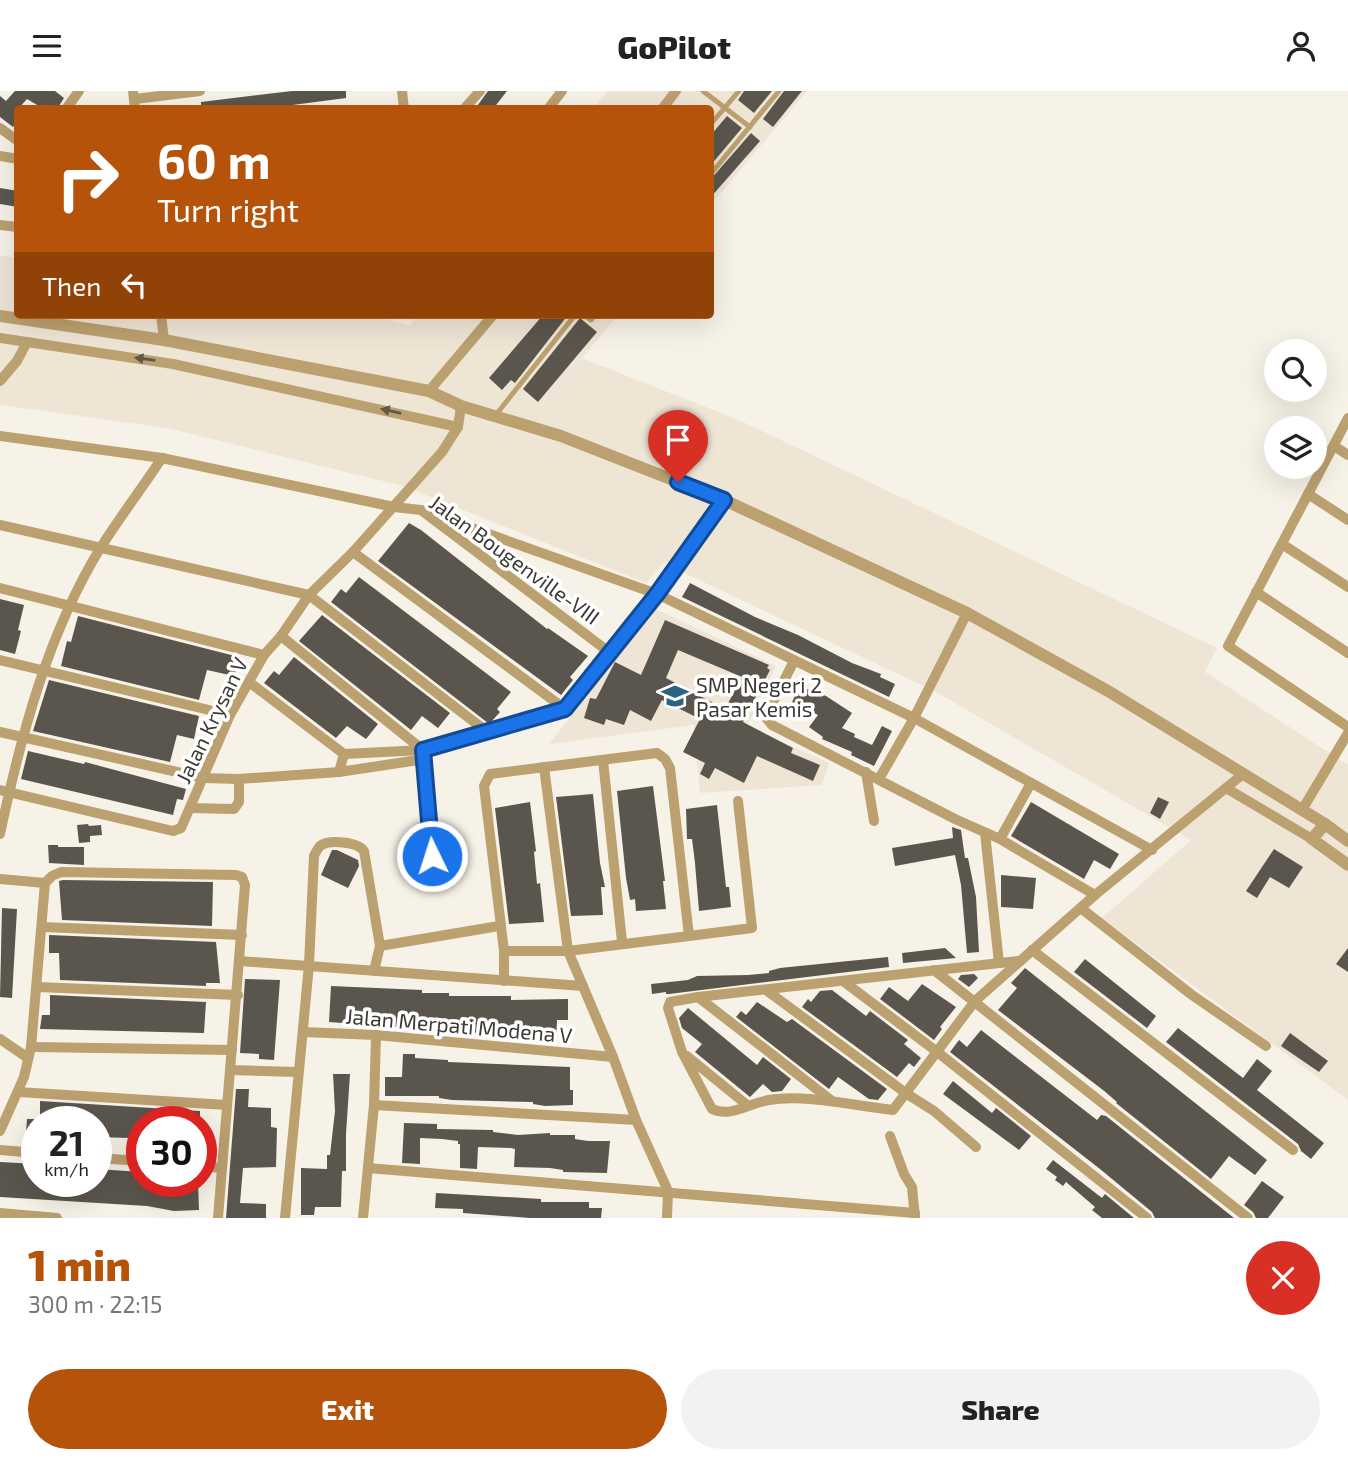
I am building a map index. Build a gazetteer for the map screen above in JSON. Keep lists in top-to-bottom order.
{
  "streets": {
    "street": ["Jalan Bougenville-VIII", "Jalan Krysan V", "Jalan Merpati Modena V"]
  },
  "crossings": [
    ["Jalan Bougenville-VIII", "Jalan Krysan V"]
  ],
  "places": {
    "school or university": ["SMP Negeri 2 Pasar Kemis"]
  },
  "page": {
    "header": "GoPilot",
    "turn": ["60 m", "Turn right"],
    "then": "Then",
    "speed": "21 km/h",
    "limit": "30",
    "heading": ["1 min", "300 m · 22:15"],
    "buttons": ["Exit", "Share"]
  }
}
